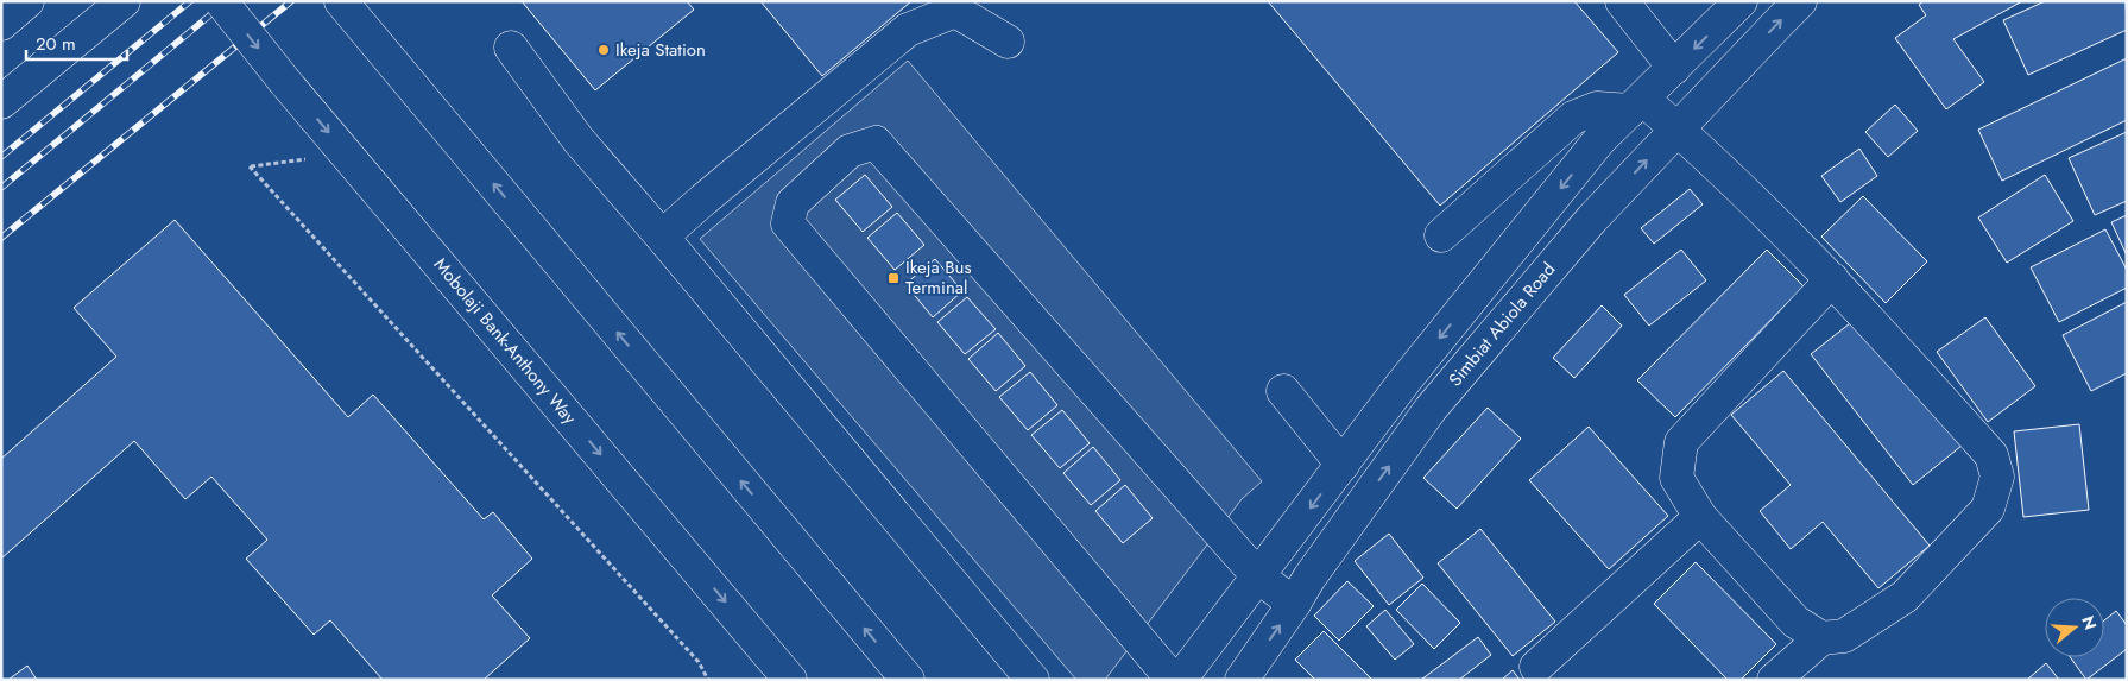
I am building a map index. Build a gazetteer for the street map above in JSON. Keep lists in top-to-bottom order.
{
  "streets": {
    "main road": ["Simbiat Abiola Road", "Mobolaji Bank-Anthony Way"]
  },
  "places": {
    "other": ["Ikeja Station"],
    "transit": ["Ikeja Bus Terminal"]
  },
  "scale_bar": "20 m",
  "north": "right"
}
